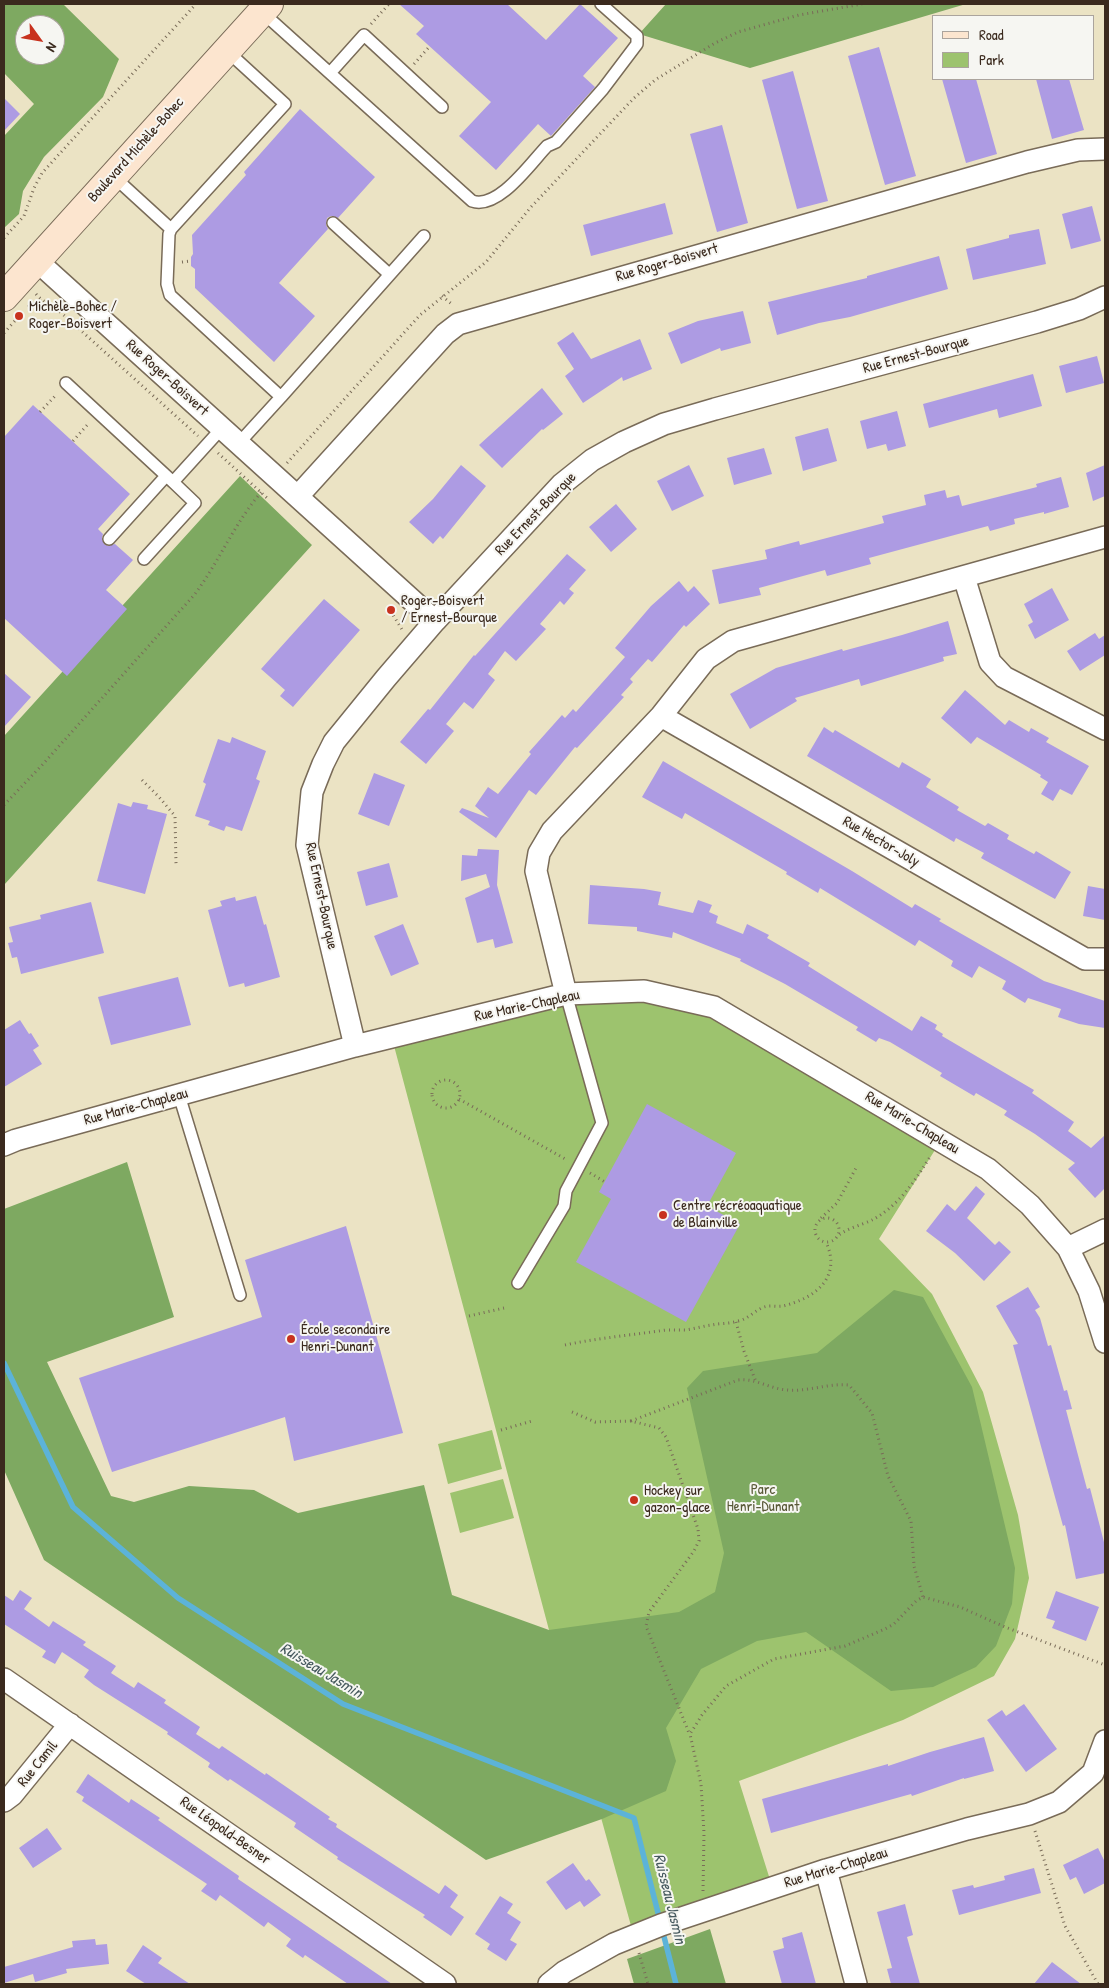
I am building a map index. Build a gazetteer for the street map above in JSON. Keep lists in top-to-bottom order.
{
  "streets": {
    "street": [
      "Boulevard Michèle-Bohec",
      "Rue Roger-Boisvert",
      "Rue Ernest-Bourque",
      "Rue Hector-Joly",
      "Rue Marie-Chapleau",
      "Rue Camil",
      "Rue Léopold-Besner"
    ]
  },
  "crossings": [
    ["Boulevard Michèle-Bohec", "Rue Roger-Boisvert"],
    ["Rue Roger-Boisvert", "Rue Ernest-Bourque"],
    ["Rue Ernest-Bourque", "Rue Marie-Chapleau"],
    ["Rue Camil", "Rue Léopold-Besner"]
  ],
  "water": ["Ruisseau Jasmin"],
  "parks": ["Parc Henri-Dunant"],
  "places": [
    "Michèle-Bohec / Roger-Boisvert",
    "Roger-Boisvert / Ernest-Bourque",
    "Centre récréoaquatique de Blainville",
    "École secondaire Henri-Dunant",
    "Hockey sur gazon-glace"
  ],
  "legend": ["Road", "Park"],
  "north": "bottom right"
}
